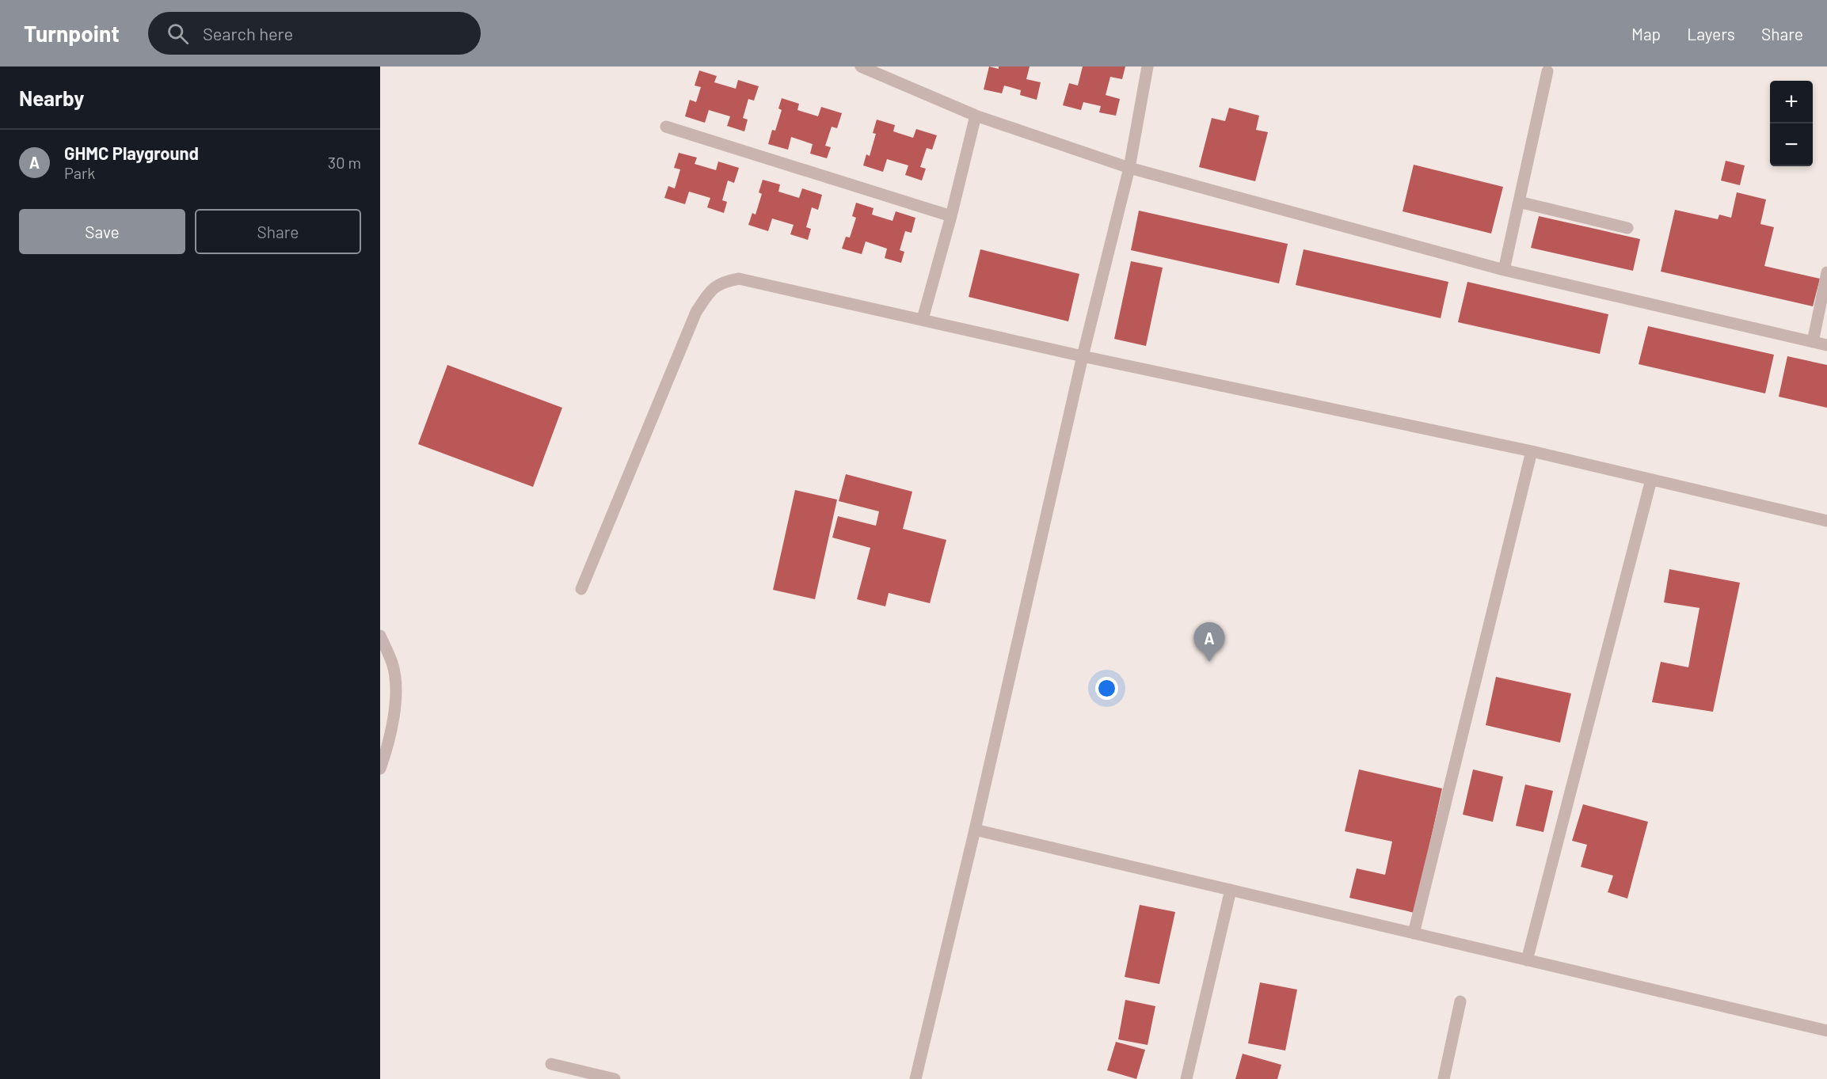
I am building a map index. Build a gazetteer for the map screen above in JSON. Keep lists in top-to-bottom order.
{
  "page": {
    "header": "Turnpoint",
    "search": "Search here",
    "nav": ["Map", "Layers", "Share"],
    "heading": "Nearby",
    "map_buttons": ["+", "−"],
    "list": [
      {
        "mark": "A",
        "name": "GHMC Playground",
        "note": "Park",
        "value": "30 m"
      }
    ],
    "buttons": ["Save", "Share"],
    "pins": "A"
  }
}
